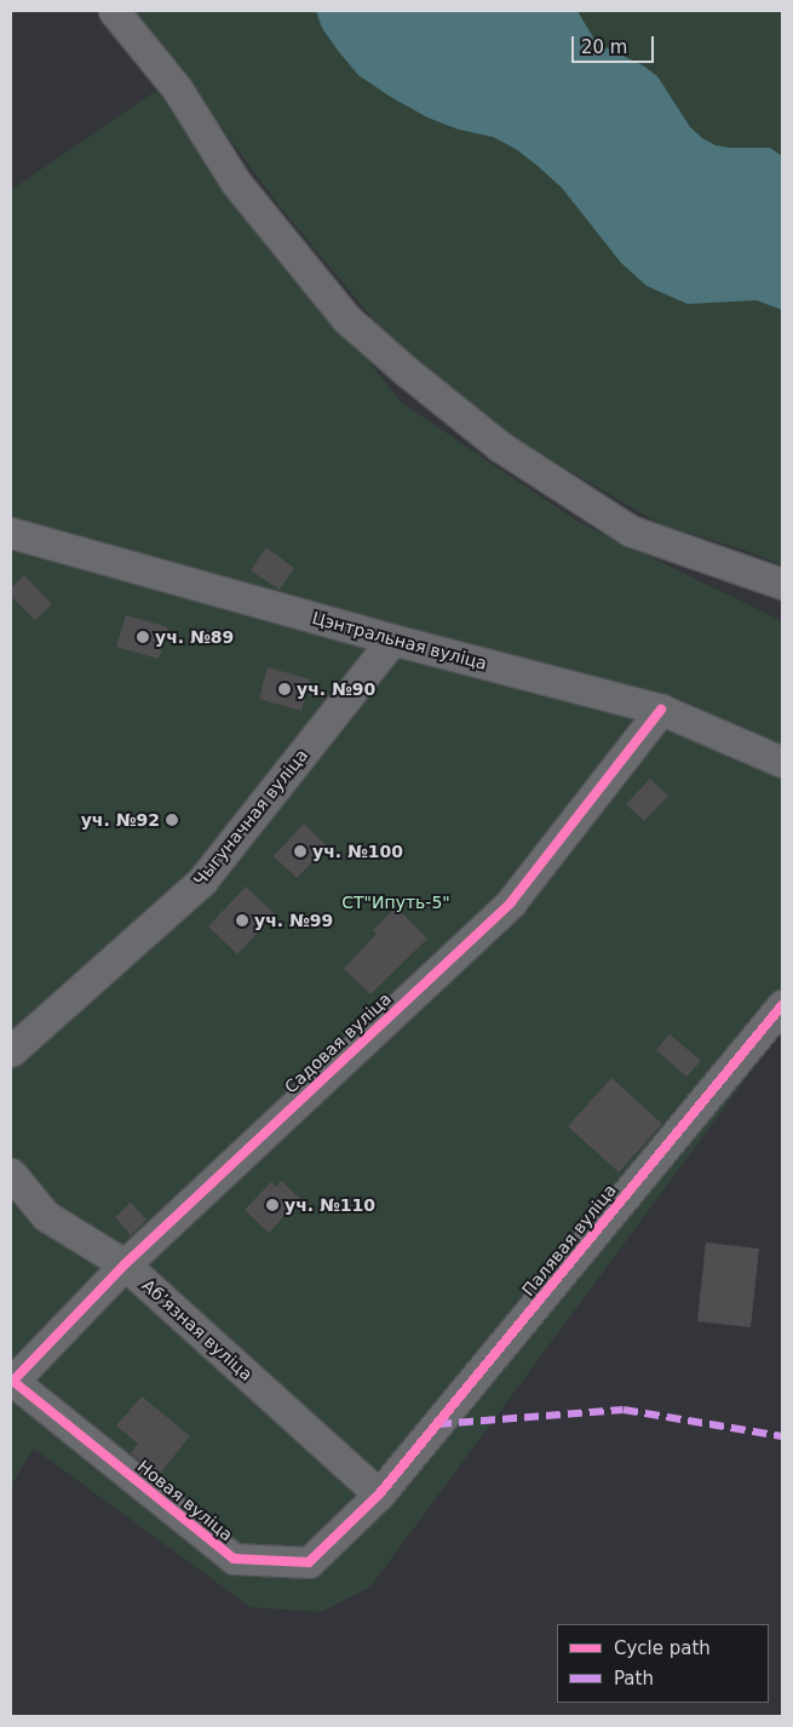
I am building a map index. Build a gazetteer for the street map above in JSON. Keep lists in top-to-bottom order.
{
  "streets": {
    "street": [
      "Цэнтральная вуліца",
      "Чыгуначная вуліца",
      "Садовая вуліца",
      "Палявая вуліца",
      "Абʼязная вуліца",
      "Новая вуліца"
    ]
  },
  "crossings": [
    ["Цэнтральная вуліца", "Чыгуначная вуліца"],
    ["Цэнтральная вуліца", "Садовая вуліца"],
    ["Садовая вуліца", "Абʼязная вуліца"],
    ["Садовая вуліца", "Новая вуліца"],
    ["Палявая вуліца", "Абʼязная вуліца"],
    ["Палявая вуліца", "Новая вуліца"],
    ["Абʼязная вуліца", "Новая вуліца"]
  ],
  "parks": ["СТ\"Ипуть-5\""],
  "places": [
    "уч. №89",
    "уч. №90",
    "уч. №92",
    "уч. №100",
    "уч. №99",
    "уч. №110"
  ],
  "legend": ["Cycle path", "Path"],
  "scale_bar": "20 m"
}
